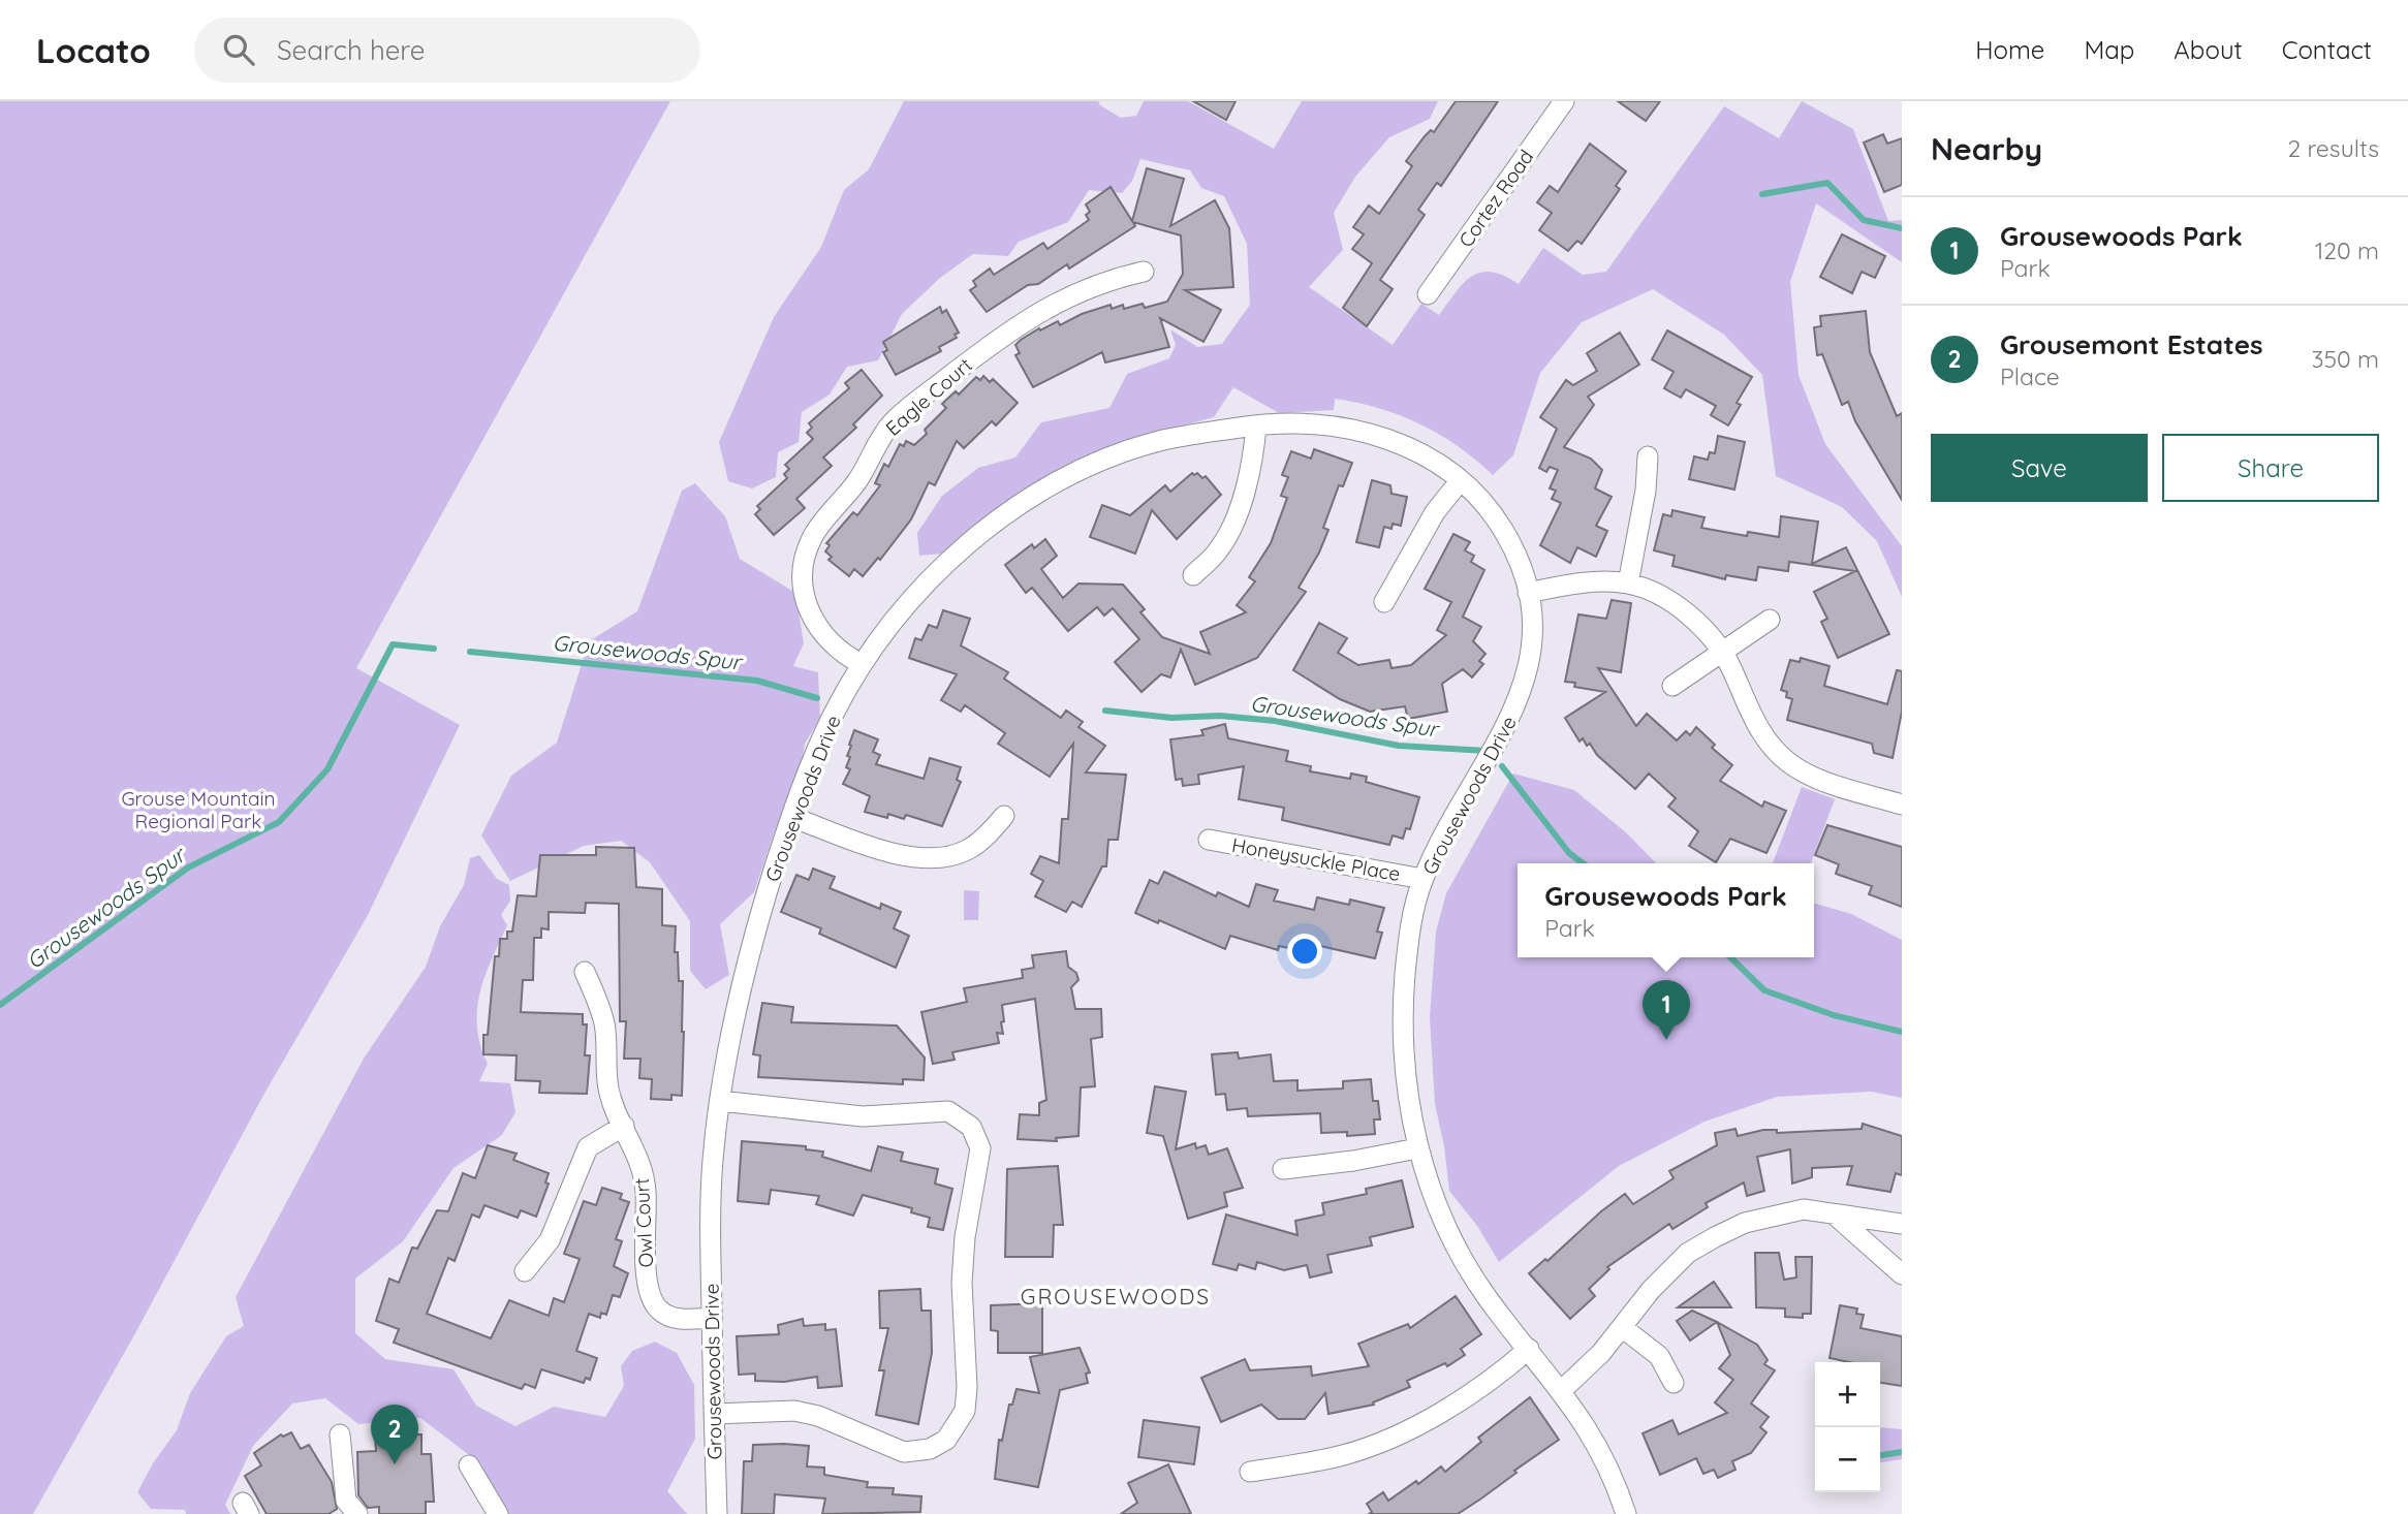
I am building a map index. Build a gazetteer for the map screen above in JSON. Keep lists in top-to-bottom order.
{
  "streets": {
    "street": [
      "Cortez Road",
      "Eagle Court",
      "Grousewoods Drive",
      "Honeysuckle Place",
      "Owl Court"
    ]
  },
  "crossings": [
    ["Eagle Court", "Grousewoods Drive"],
    ["Grousewoods Drive", "Honeysuckle Place"],
    ["Grousewoods Drive", "Owl Court"]
  ],
  "districts": ["GROUSEWOODS"],
  "water": ["Grousewoods Spur"],
  "parks": ["Grouse Mountain Regional Park"],
  "page": {
    "header": "Locato",
    "search": "Search here",
    "nav": [
      "Home",
      "Map",
      "About",
      "Contact"
    ],
    "heading": ["Nearby", "2 results"],
    "list": [
      {
        "mark": "1",
        "name": "Grousewoods Park",
        "note": "Park",
        "value": "120 m"
      },
      {
        "mark": "2",
        "name": "Grousemont Estates",
        "note": "Place",
        "value": "350 m"
      }
    ],
    "buttons": ["Save", "Share"],
    "popup": ["Grousewoods Park", "Park"],
    "pins": ["1", "2"],
    "map_buttons": ["+", "−"]
  }
}
